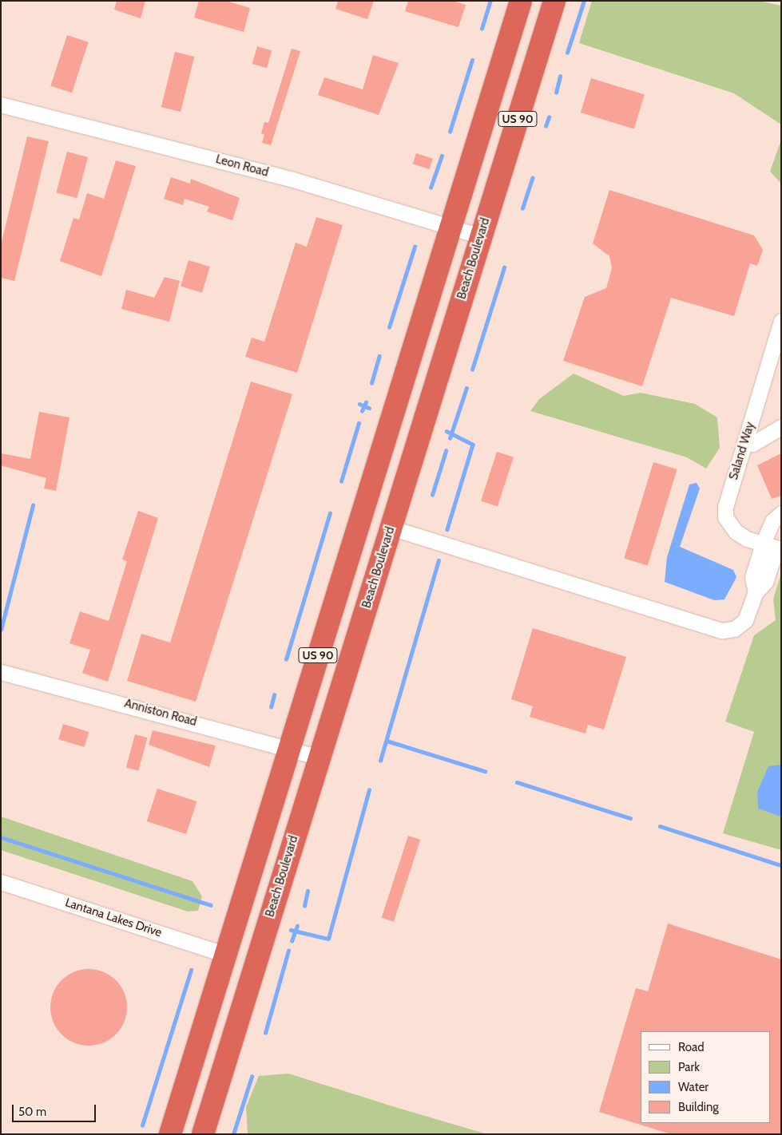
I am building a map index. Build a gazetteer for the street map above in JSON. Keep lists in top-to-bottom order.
{
  "streets": {
    "highway": ["US 90", "Beach Boulevard"],
    "street": [
      "Leon Road",
      "Saland Way",
      "Anniston Road",
      "Lantana Lakes Drive"
    ]
  },
  "crossings": [
    ["US 90", "Leon Road"],
    ["US 90", "Anniston Road"],
    ["US 90", "Lantana Lakes Drive"],
    ["Leon Road", "Beach Boulevard"],
    ["Beach Boulevard", "Anniston Road"]
  ],
  "legend": [
    "Road",
    "Park",
    "Water",
    "Building"
  ],
  "scale_bar": "50 m"
}
